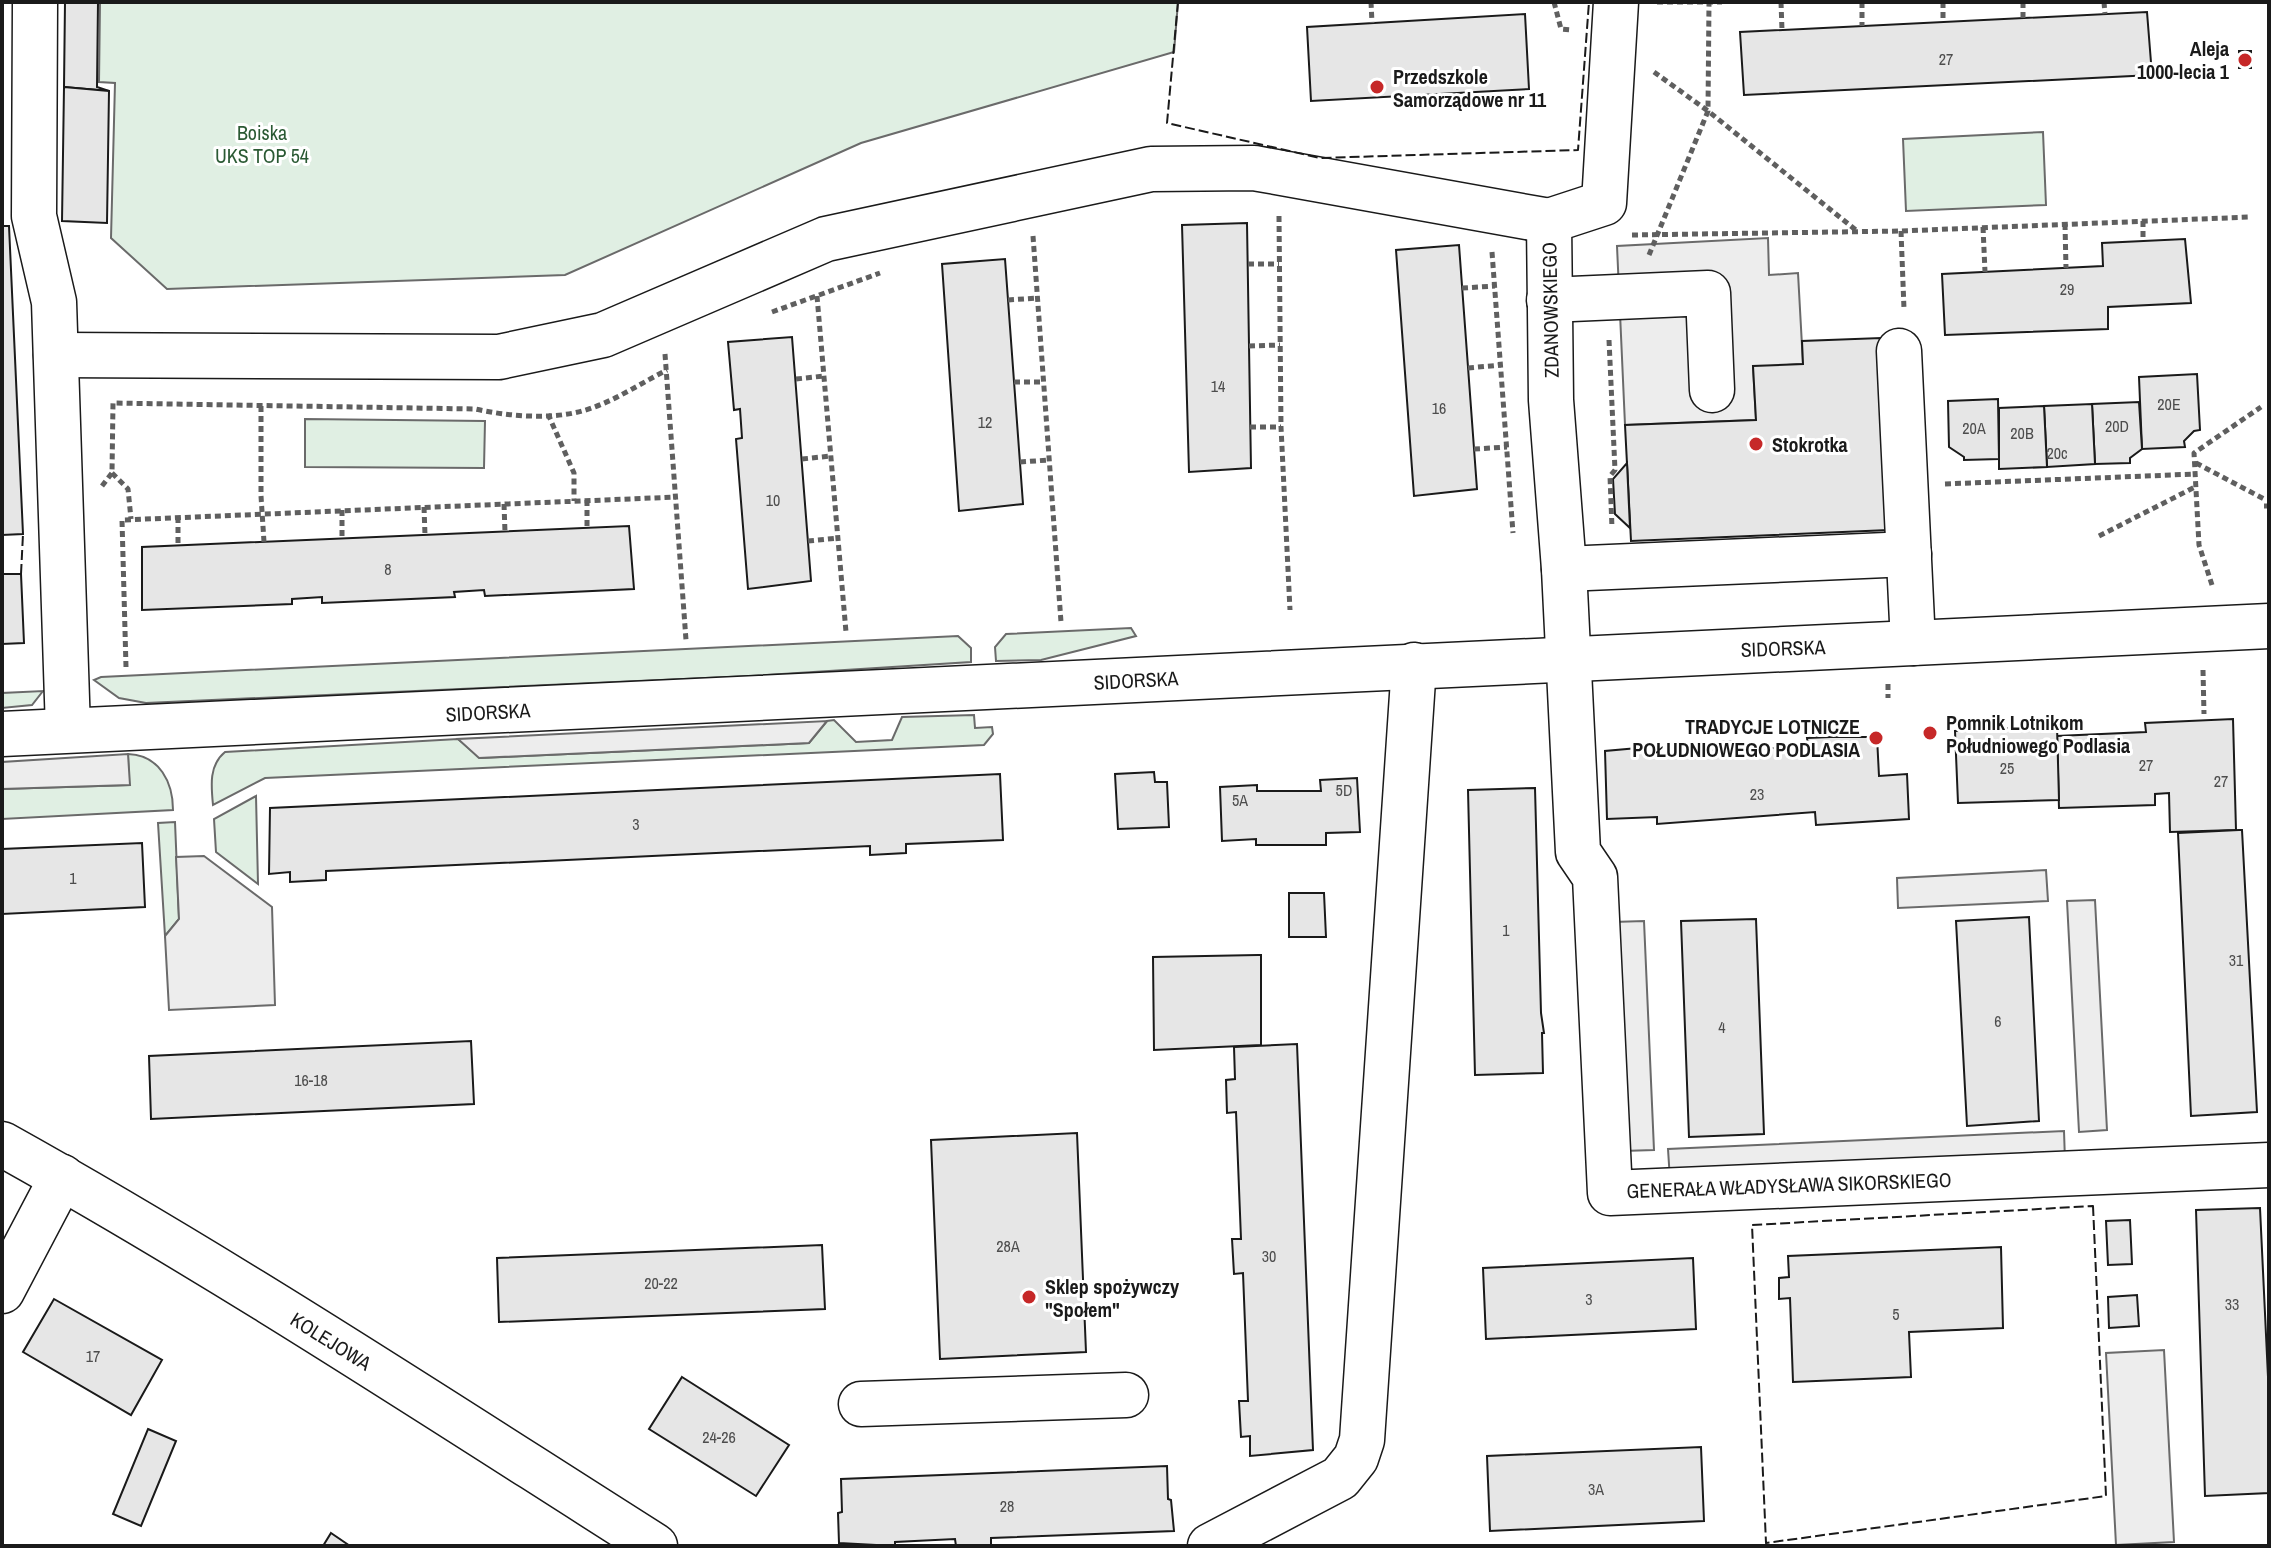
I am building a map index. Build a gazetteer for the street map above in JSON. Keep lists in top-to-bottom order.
{
  "streets": {
    "street": [
      "ZDANOWSKIEGO",
      "SIDORSKA",
      "GENERAŁA WŁADYSŁAWA SIKORSKIEGO",
      "KOLEJOWA"
    ]
  },
  "crossings": [
    ["ZDANOWSKIEGO", "SIDORSKA"],
    ["ZDANOWSKIEGO", "GENERAŁA WŁADYSŁAWA SIKORSKIEGO"],
    ["SIDORSKA", "GENERAŁA WŁADYSŁAWA SIKORSKIEGO"]
  ],
  "parks": ["Boiska UKS TOP 54"],
  "places": [
    "Aleja 1000-lecia 1",
    "Przedszkole Samorządowe nr 11",
    "Stokrotka",
    "Pomnik Lotnikom Południowego Podlasia",
    "TRADYCJE LOTNICZE POŁUDNIOWEGO PODLASIA",
    "Sklep spożywczy \"Społem\""
  ],
  "house_numbers": [
    "27",
    "29",
    "14",
    "20E",
    "16",
    "12",
    "20D",
    "20A",
    "20B",
    "20c",
    "10",
    "8",
    "27",
    "25",
    "27",
    "5D",
    "23",
    "5A",
    "3",
    "1",
    "1",
    "31",
    "6",
    "4",
    "16-18",
    "28A",
    "30",
    "20-22",
    "3",
    "33",
    "5",
    "17",
    "24-26",
    "3A",
    "28"
  ]
}
